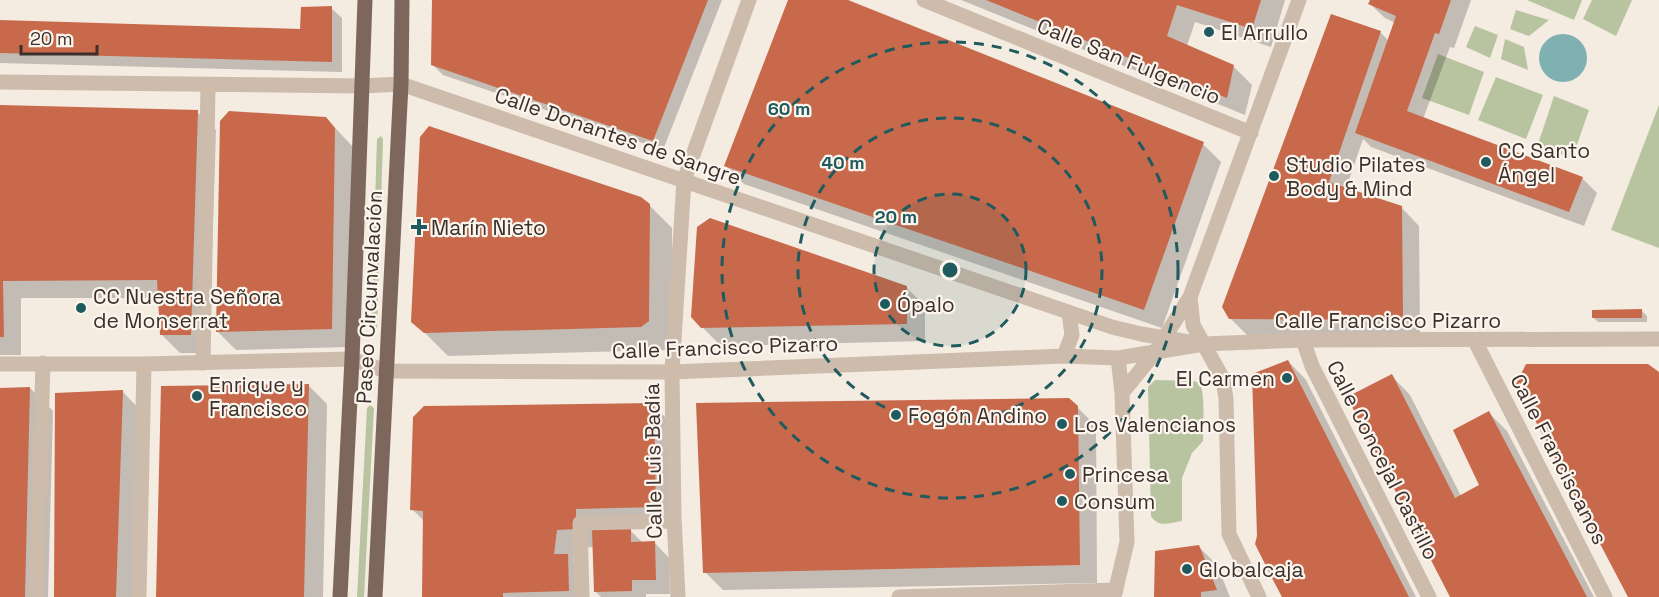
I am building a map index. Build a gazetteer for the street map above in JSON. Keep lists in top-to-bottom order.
{
  "streets": {
    "main road": ["Paseo Circunvalación"],
    "street": [
      "Calle San Fulgencio",
      "Calle Donantes de Sangre",
      "Calle Francisco Pizarro",
      "Calle Franciscanos",
      "Calle Concejal Castillo",
      "Calle Luis Badía"
    ]
  },
  "crossings": [
    ["Calle Donantes de Sangre", "Paseo Circunvalación"],
    ["Calle Donantes de Sangre", "Calle Francisco Pizarro"],
    ["Calle Donantes de Sangre", "Calle Luis Badía"],
    ["Paseo Circunvalación", "Calle Francisco Pizarro"],
    ["Calle Francisco Pizarro", "Calle Franciscanos"],
    ["Calle Francisco Pizarro", "Calle Concejal Castillo"],
    ["Calle Francisco Pizarro", "Calle Luis Badía"]
  ],
  "places": {
    "other": [
      "El Arrullo",
      "CC Santo Ángel",
      "Studio Pilates Body & Mind",
      "Ópalo",
      "CC Nuestra Señora de Monserrat",
      "El Carmen",
      "Enrique y Francisco",
      "Fogón Andino",
      "Los Valencianos",
      "Princesa",
      "Consum",
      "Globalcaja"
    ],
    "health": ["Marín Nieto"]
  },
  "scale_bar": "20 m",
  "rings": ["60 m", "40 m", "20 m"]
}
